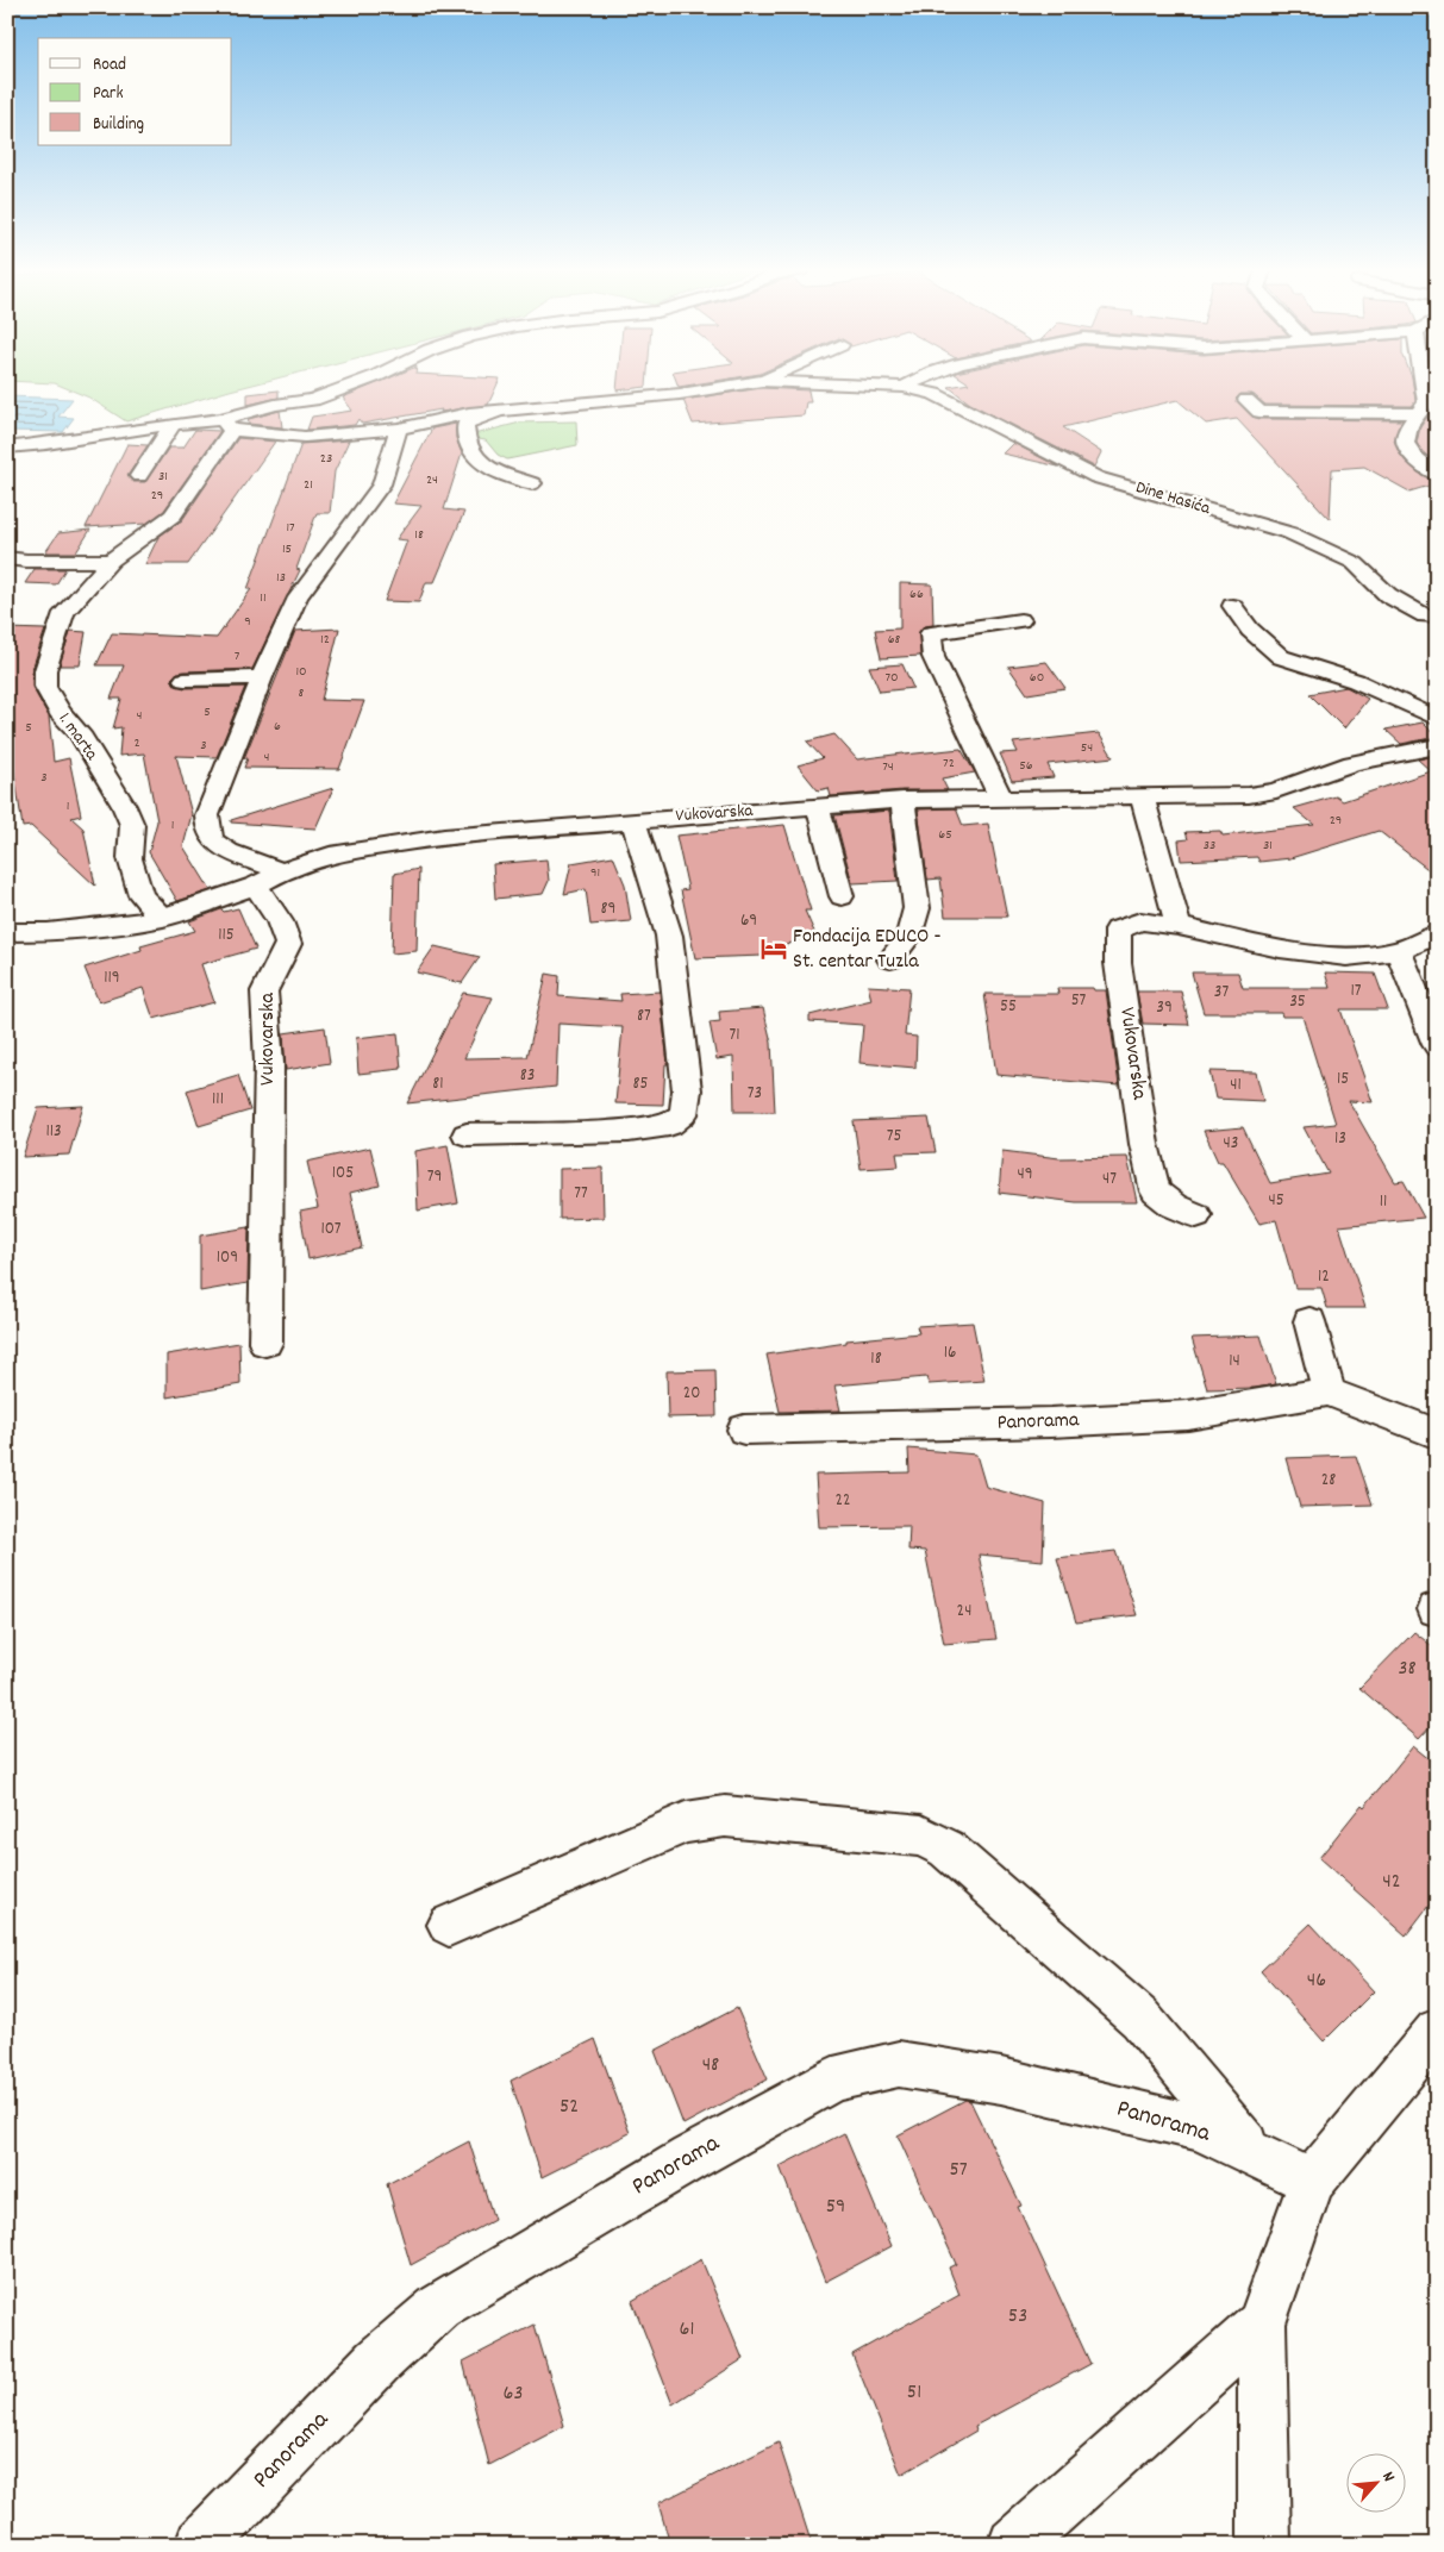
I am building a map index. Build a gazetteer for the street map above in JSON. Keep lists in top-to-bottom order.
{
  "streets": {
    "street": [
      "Dine Hasića",
      "1. marta",
      "Vukovarska",
      "Panorama"
    ]
  },
  "places": {
    "hotel": ["Fondacija EDUCO - St. centar Tuzla"]
  },
  "house_numbers": [
    "23",
    "31",
    "24",
    "21",
    "29",
    "17",
    "18",
    "15",
    "13",
    "66",
    "11",
    "9",
    "12",
    "68",
    "7",
    "10",
    "70",
    "60",
    "8",
    "5",
    "4",
    "6",
    "5",
    "2",
    "3",
    "54",
    "4",
    "72",
    "56",
    "74",
    "3",
    "1",
    "29",
    "1",
    "65",
    "33",
    "31",
    "91",
    "89",
    "69",
    "115",
    "119",
    "17",
    "37",
    "57",
    "35",
    "55",
    "39",
    "87",
    "71",
    "83",
    "15",
    "81",
    "85",
    "41",
    "73",
    "111",
    "113",
    "75",
    "13",
    "43",
    "105",
    "49",
    "79",
    "47",
    "77",
    "45",
    "11",
    "107",
    "109",
    "12",
    "16",
    "18",
    "14",
    "20",
    "28",
    "22",
    "24",
    "38",
    "42",
    "46",
    "48",
    "52",
    "57",
    "59",
    "53",
    "61",
    "51",
    "63"
  ],
  "legend": ["Road", "Park", "Building"],
  "north": "top right"
}
